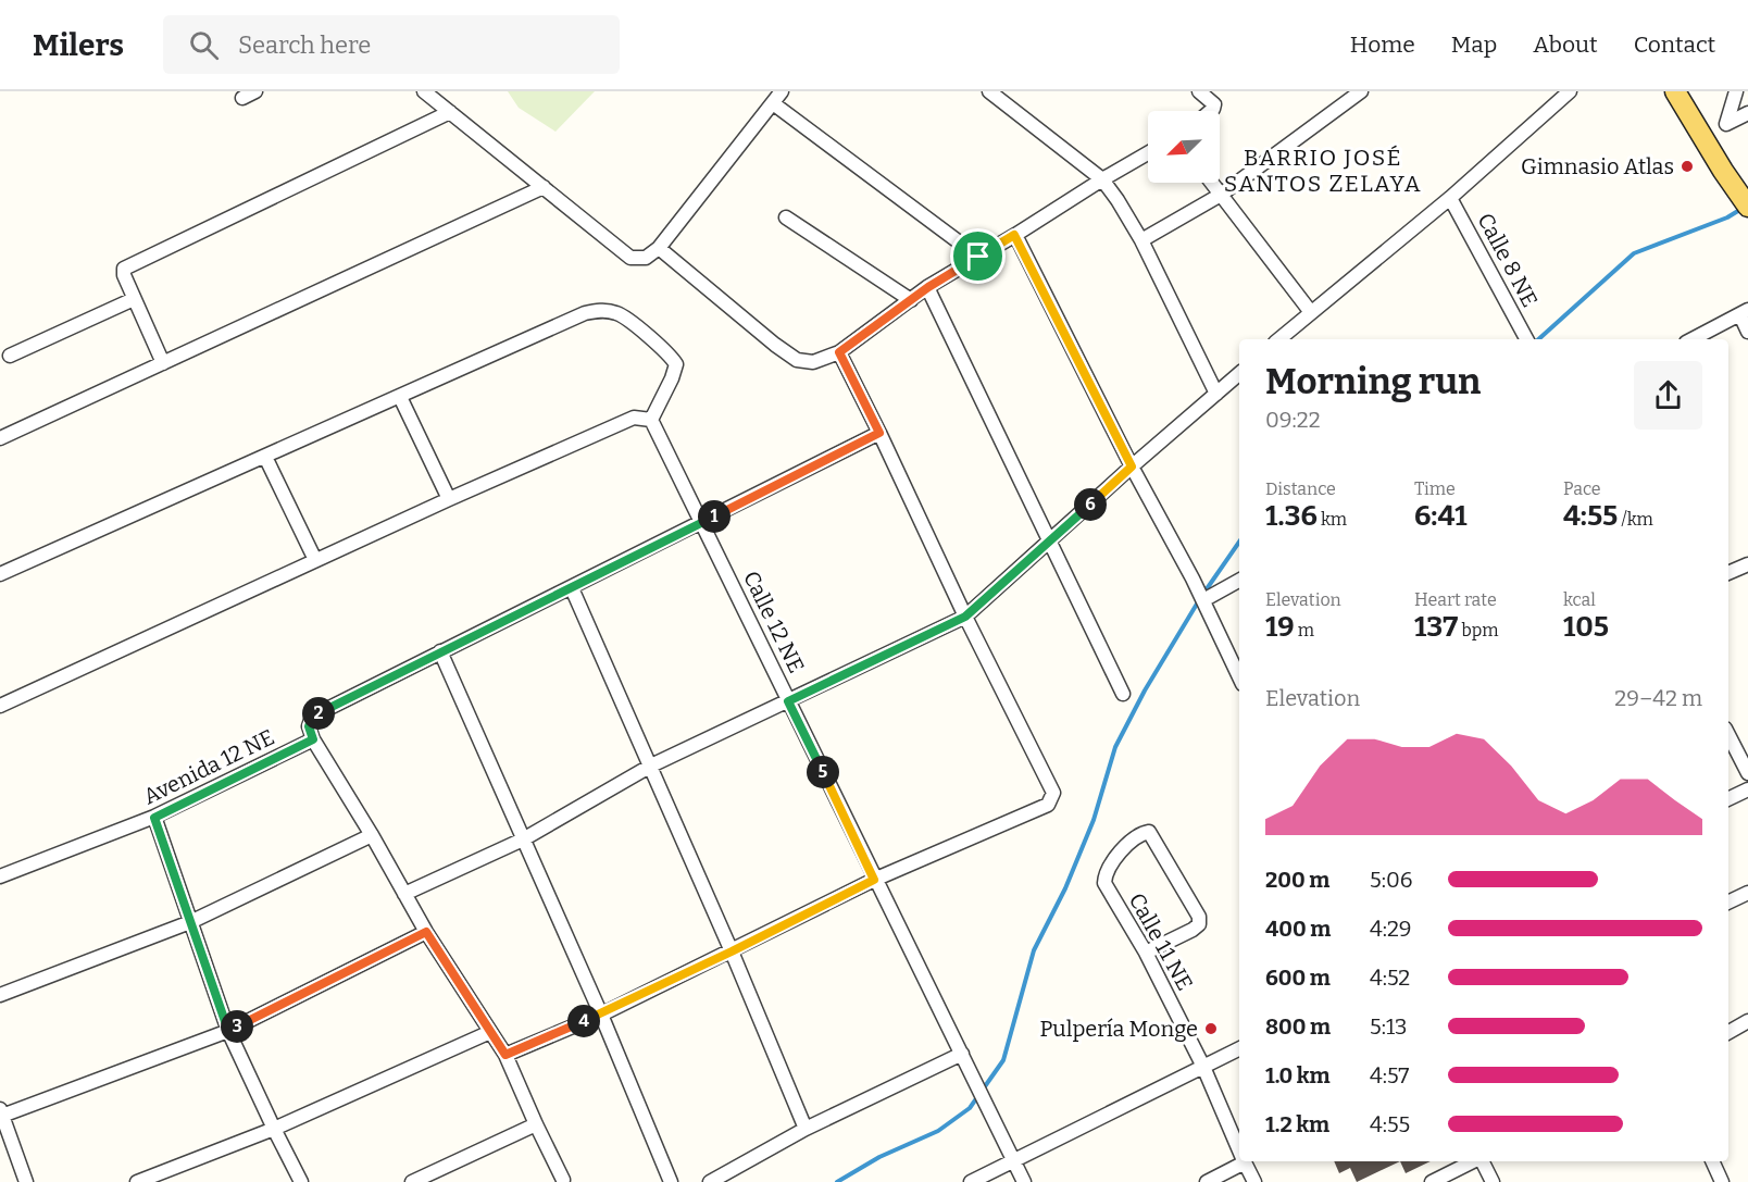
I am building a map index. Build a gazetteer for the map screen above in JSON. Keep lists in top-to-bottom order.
{
  "streets": {
    "street": [
      "Calle 8 NE",
      "Calle 12 NE",
      "Avenida 12 NE",
      "Calle 11 NE"
    ]
  },
  "districts": ["BARRIO JOSÉ SANTOS ZELAYA"],
  "places": ["Gimnasio Atlas", "Pulpería Monge"],
  "north": "bottom left",
  "page": {
    "header": "Milers",
    "search": "Search here",
    "nav": [
      "Home",
      "Map",
      "About",
      "Contact"
    ],
    "heading": ["Morning run", "09:22"],
    "stats": [
      ["Distance", "1.36 km"],
      ["Time", "6:41"],
      ["Pace", "4:55 /km"],
      ["Elevation", "19 m"],
      ["Heart rate", "137 bpm"],
      ["kcal", "105"]
    ],
    "pins": [
      "6",
      "1",
      "2",
      "5",
      "4",
      "3"
    ],
    "chart": ["Elevation", "29–42 m"],
    "list": [
      {
        "name": "200 m",
        "note": "5:06"
      },
      {
        "name": "400 m",
        "note": "4:29"
      },
      {
        "name": "600 m",
        "note": "4:52"
      },
      {
        "name": "800 m",
        "note": "5:13"
      },
      {
        "name": "1.0 km",
        "note": "4:57"
      },
      {
        "name": "1.2 km",
        "note": "4:55"
      }
    ]
  }
}
